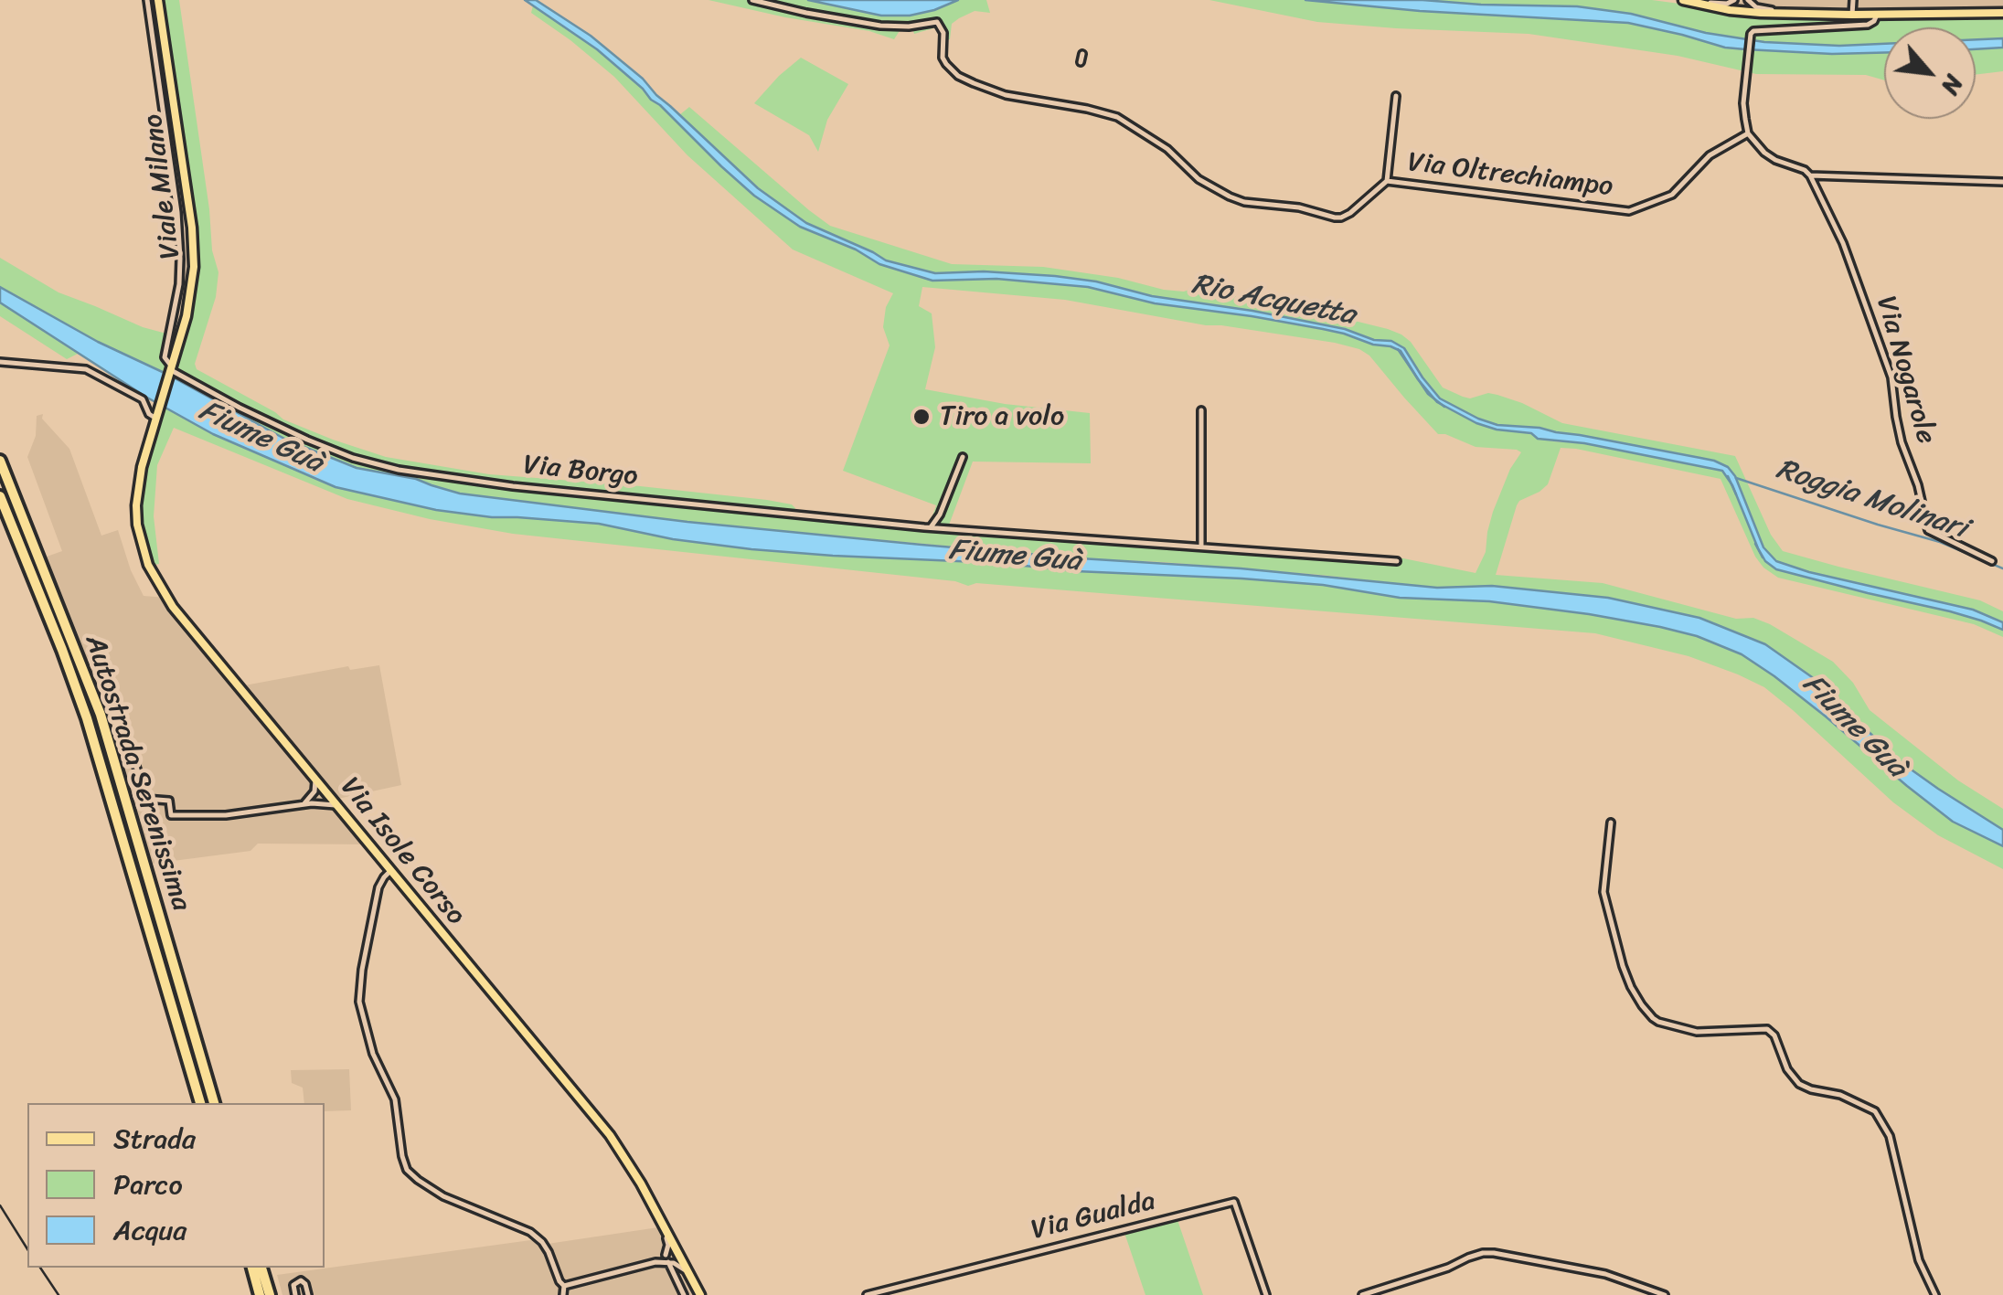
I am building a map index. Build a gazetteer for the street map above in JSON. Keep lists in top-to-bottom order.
{
  "streets": {
    "highway": ["Autostrada Serenissima"],
    "main road": ["Viale Milano", "Via Isole Corso"],
    "street": [
      "Via Oltrechiampo",
      "Via Nogarole",
      "Via Borgo",
      "Via Gualda"
    ]
  },
  "crossings": [
    ["Viale Milano", "Via Borgo"],
    ["Viale Milano", "Via Isole Corso"]
  ],
  "water": ["Rio Acquetta", "Fiume Guà", "Roggia Molinari"],
  "places": ["Tiro a volo"],
  "legend": ["Strada", "Parco", "Acqua"],
  "north": "bottom right"
}
